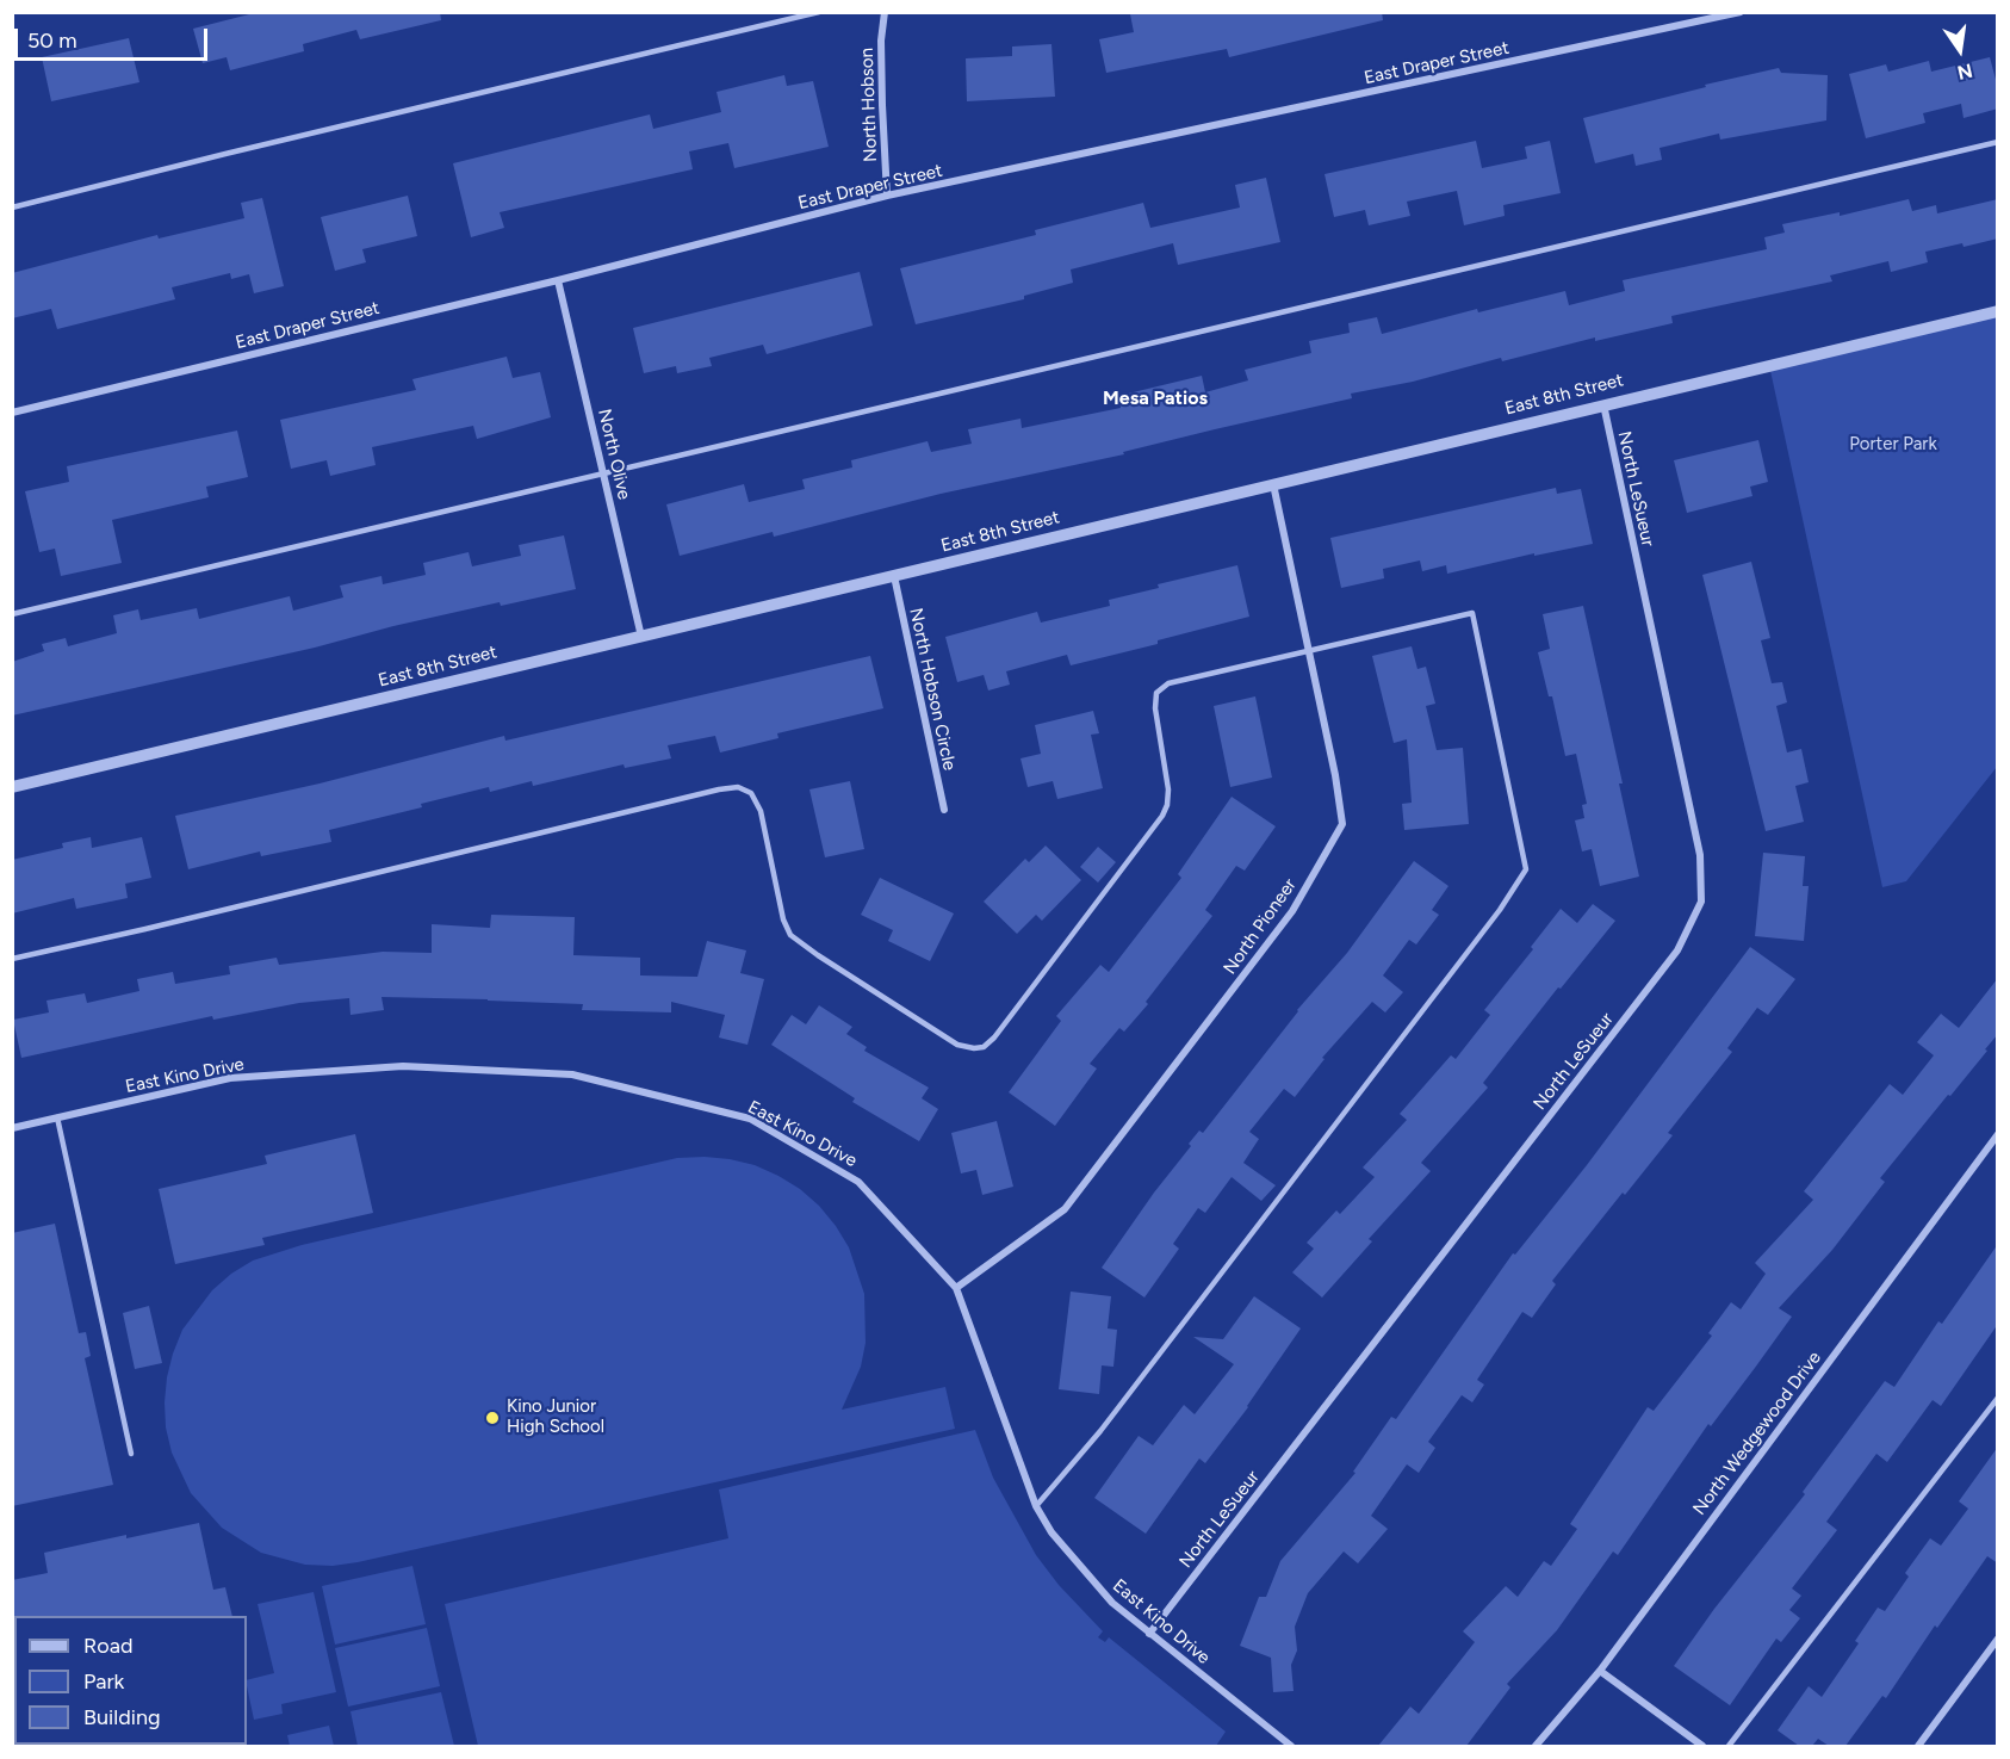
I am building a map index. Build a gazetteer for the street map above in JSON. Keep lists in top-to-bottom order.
{
  "streets": {
    "street": [
      "East Draper Street",
      "North Hobson",
      "East 8th Street",
      "North Olive",
      "North LeSueur",
      "North Hobson Circle",
      "North Pioneer",
      "East Kino Drive",
      "North Wedgewood Drive"
    ]
  },
  "crossings": [
    ["East Draper Street", "North Hobson"],
    ["East Draper Street", "North Olive"],
    ["East 8th Street", "North Olive"],
    ["East 8th Street", "North LeSueur"],
    ["East 8th Street", "North Hobson Circle"],
    ["East 8th Street", "North Pioneer"],
    ["North LeSueur", "East Kino Drive"],
    ["North Pioneer", "East Kino Drive"]
  ],
  "districts": ["Mesa Patios"],
  "parks": ["Porter Park"],
  "places": ["Kino Junior High School"],
  "legend": ["Road", "Park", "Building"],
  "scale_bar": "50 m",
  "north": "bottom"
}
